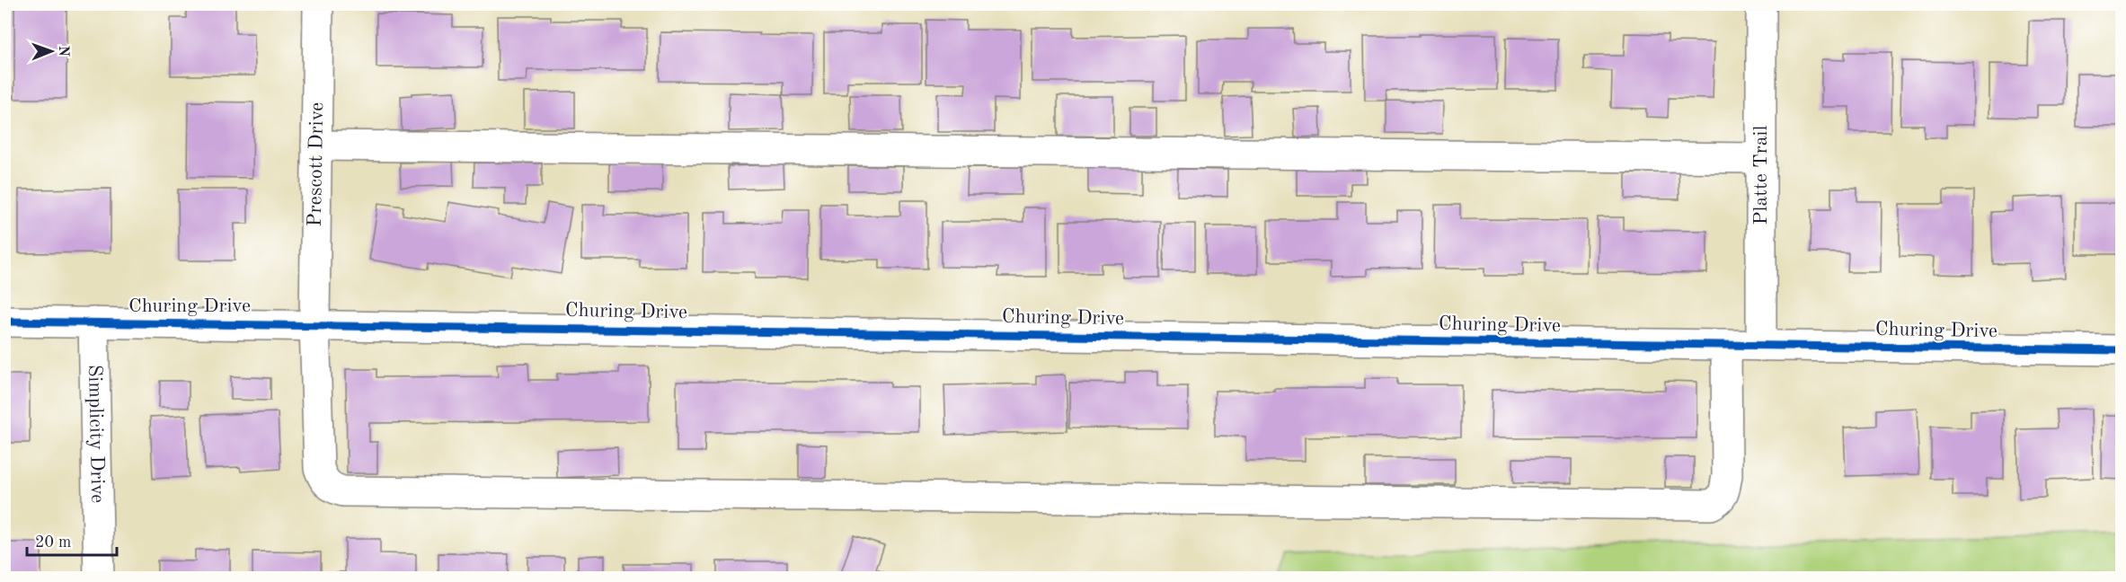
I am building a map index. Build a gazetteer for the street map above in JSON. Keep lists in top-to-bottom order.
{
  "streets": {
    "street": [
      "Prescott Drive",
      "Platte Trail",
      "Churing Drive",
      "Simplicity Drive"
    ]
  },
  "crossings": [
    ["Prescott Drive", "Churing Drive"],
    ["Platte Trail", "Churing Drive"],
    ["Churing Drive", "Simplicity Drive"]
  ],
  "scale_bar": "20 m",
  "north": "right"
}
